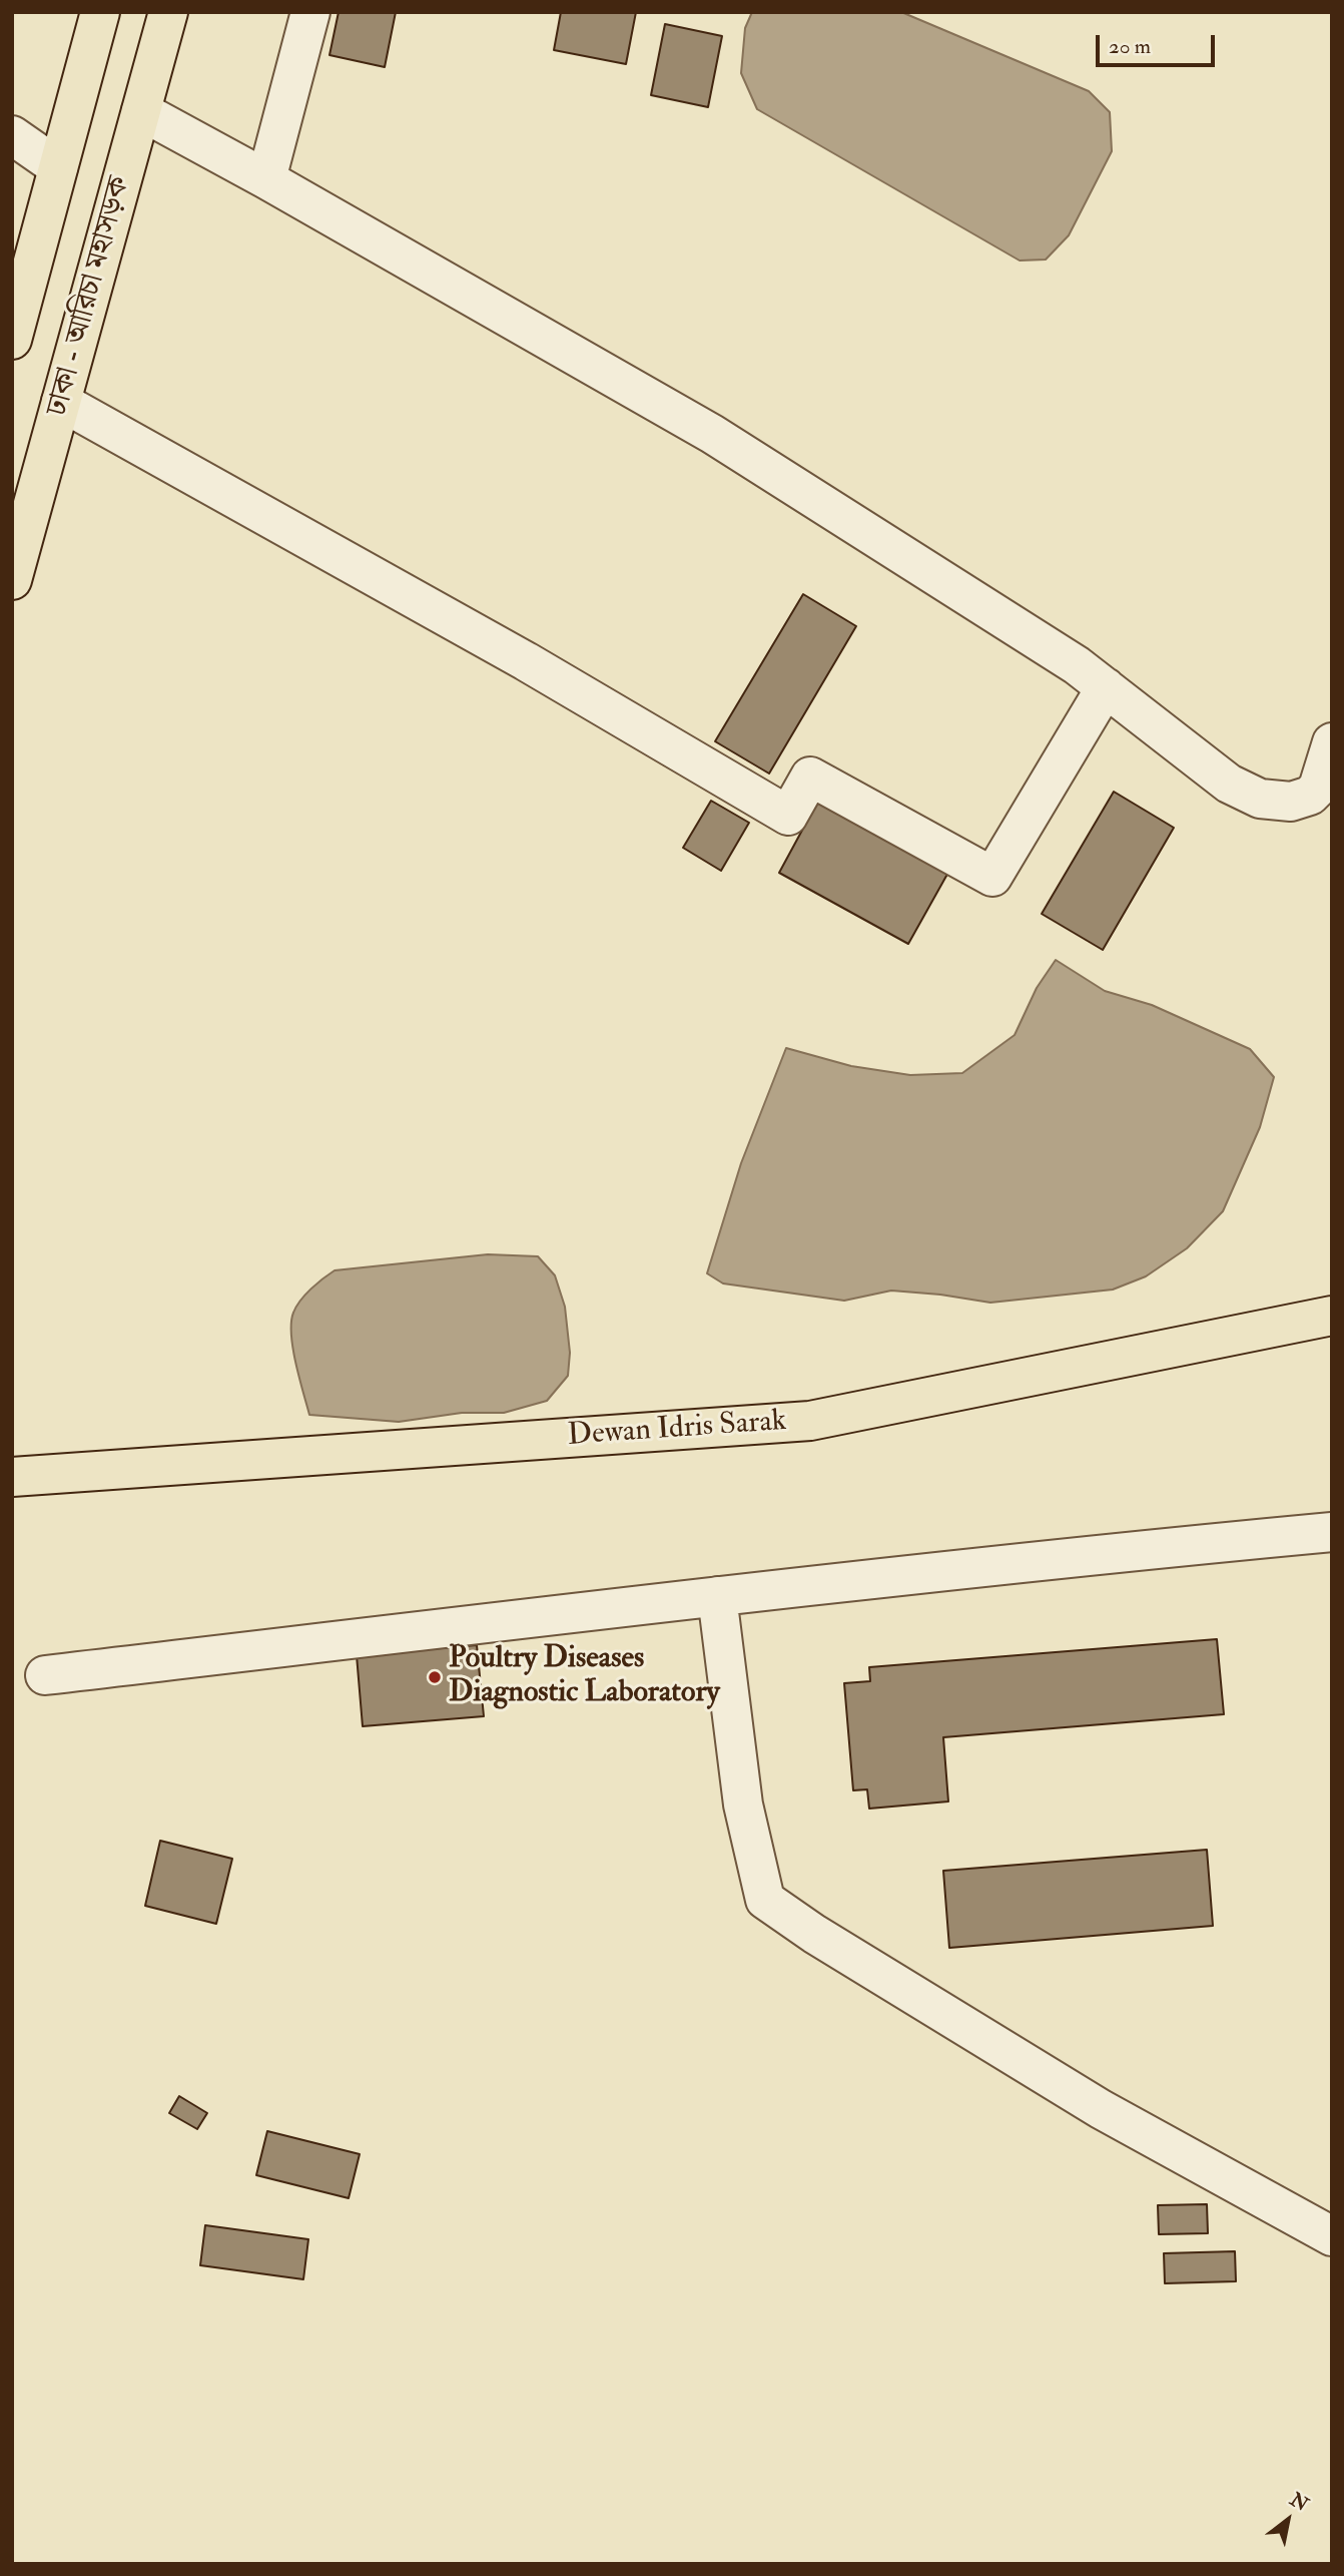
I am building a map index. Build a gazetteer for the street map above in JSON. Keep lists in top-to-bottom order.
{
  "streets": {
    "main road": ["ঢাকা - আরিচা মহাসড়ক", "Dewan Idris Sarak"]
  },
  "places": ["Poultry Diseases Diagnostic Laboratory"],
  "scale_bar": "20 m",
  "north": "top right"
}
